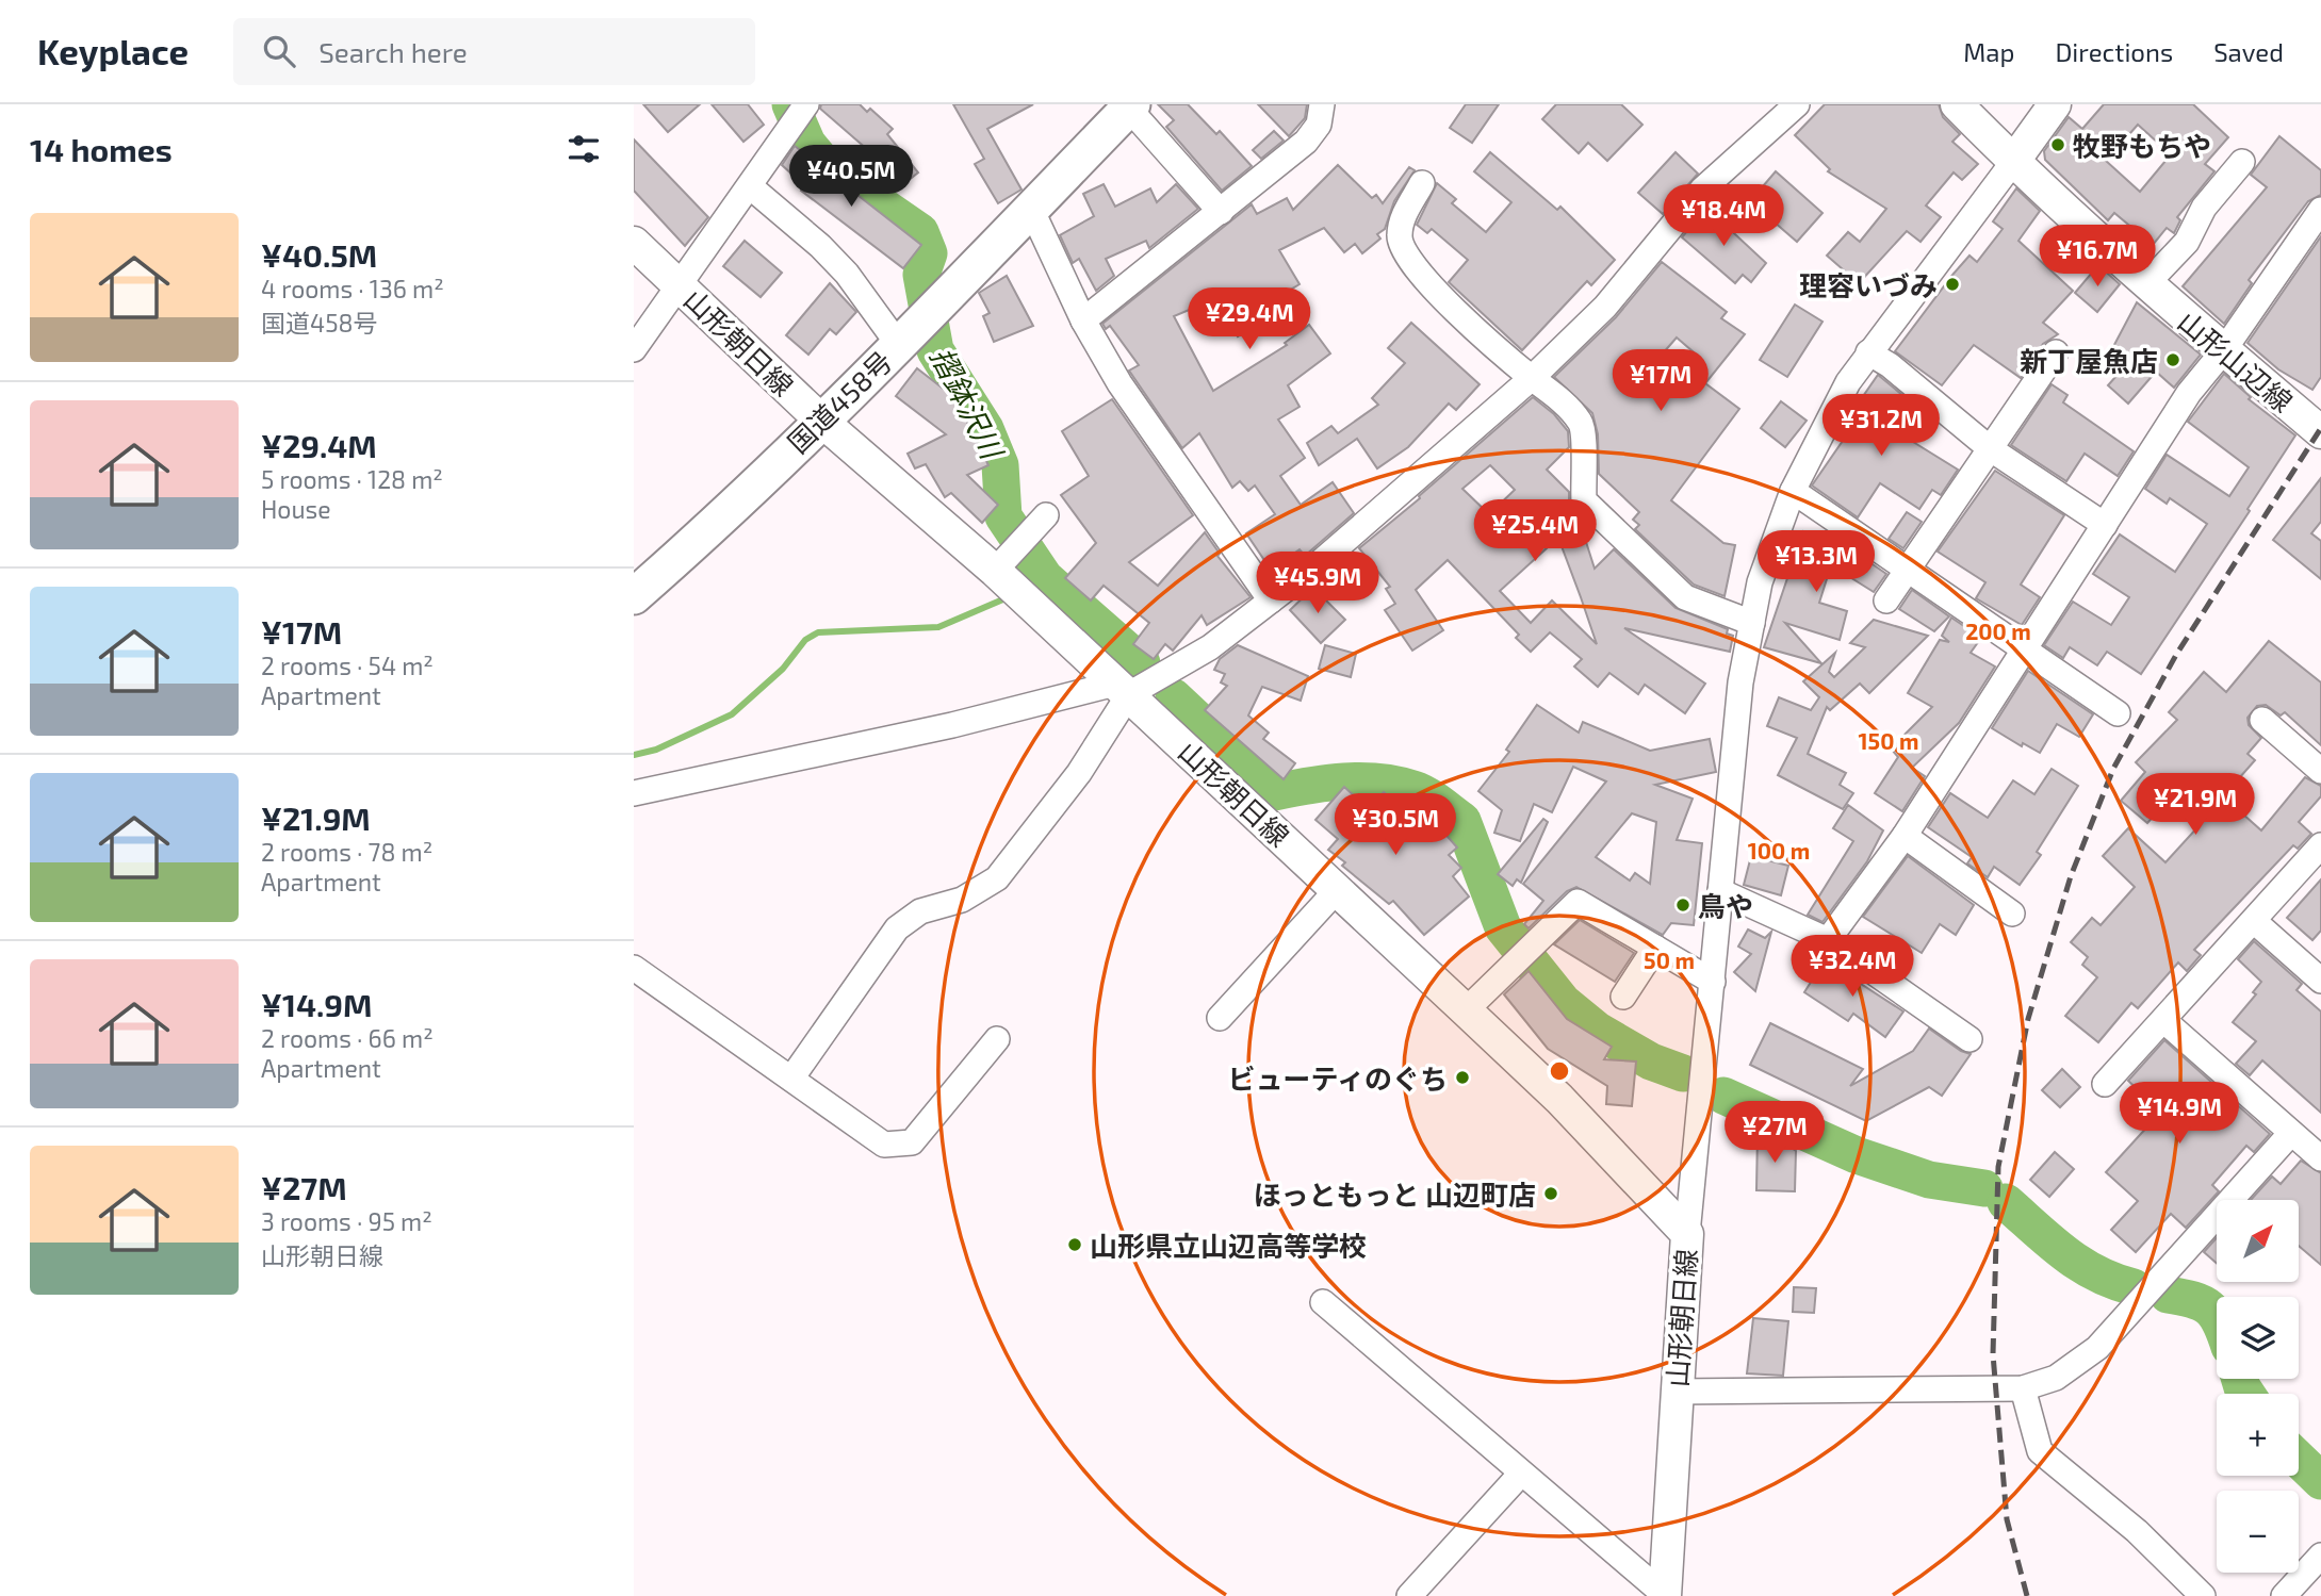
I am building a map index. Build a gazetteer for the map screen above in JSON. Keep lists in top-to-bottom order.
{
  "streets": {
    "highway": ["国道458号"],
    "main road": ["山形朝日線", "山形山辺線"]
  },
  "crossings": [
    ["山形朝日線", "国道458号"]
  ],
  "water": ["摺鉢沢川"],
  "places": [
    "牧野もちや",
    "理容いづみ",
    "新丁屋魚店",
    "鳥や",
    "ビューティのぐち",
    "ほっともっと 山辺町店",
    "山形県立山辺高等学校"
  ],
  "north": "top right",
  "page": {
    "header": "Keyplace",
    "search": "Search here",
    "nav": ["Map", "Directions", "Saved"],
    "heading": "14 homes",
    "price": [
      "¥40.5M",
      "¥18.4M",
      "¥16.7M",
      "¥29.4M",
      "¥17M",
      "¥31.2M",
      "¥25.4M",
      "¥13.3M",
      "¥45.9M",
      "¥21.9M",
      "¥30.5M",
      "¥32.4M",
      "¥14.9M",
      "¥27M"
    ],
    "list": [
      {
        "name": "¥40.5M",
        "note": "4 rooms · 136 m² · 国道458号"
      },
      {
        "name": "¥29.4M",
        "note": "5 rooms · 128 m² · House"
      },
      {
        "name": "¥17M",
        "note": "2 rooms · 54 m² · Apartment"
      },
      {
        "name": "¥21.9M",
        "note": "2 rooms · 78 m² · Apartment"
      },
      {
        "name": "¥14.9M",
        "note": "2 rooms · 66 m² · Apartment"
      },
      {
        "name": "¥27M",
        "note": "3 rooms · 95 m² · 山形朝日線"
      }
    ],
    "map_buttons": ["+", "−"]
  },
  "rings": [
    "200 m",
    "150 m",
    "100 m",
    "50 m"
  ]
}
